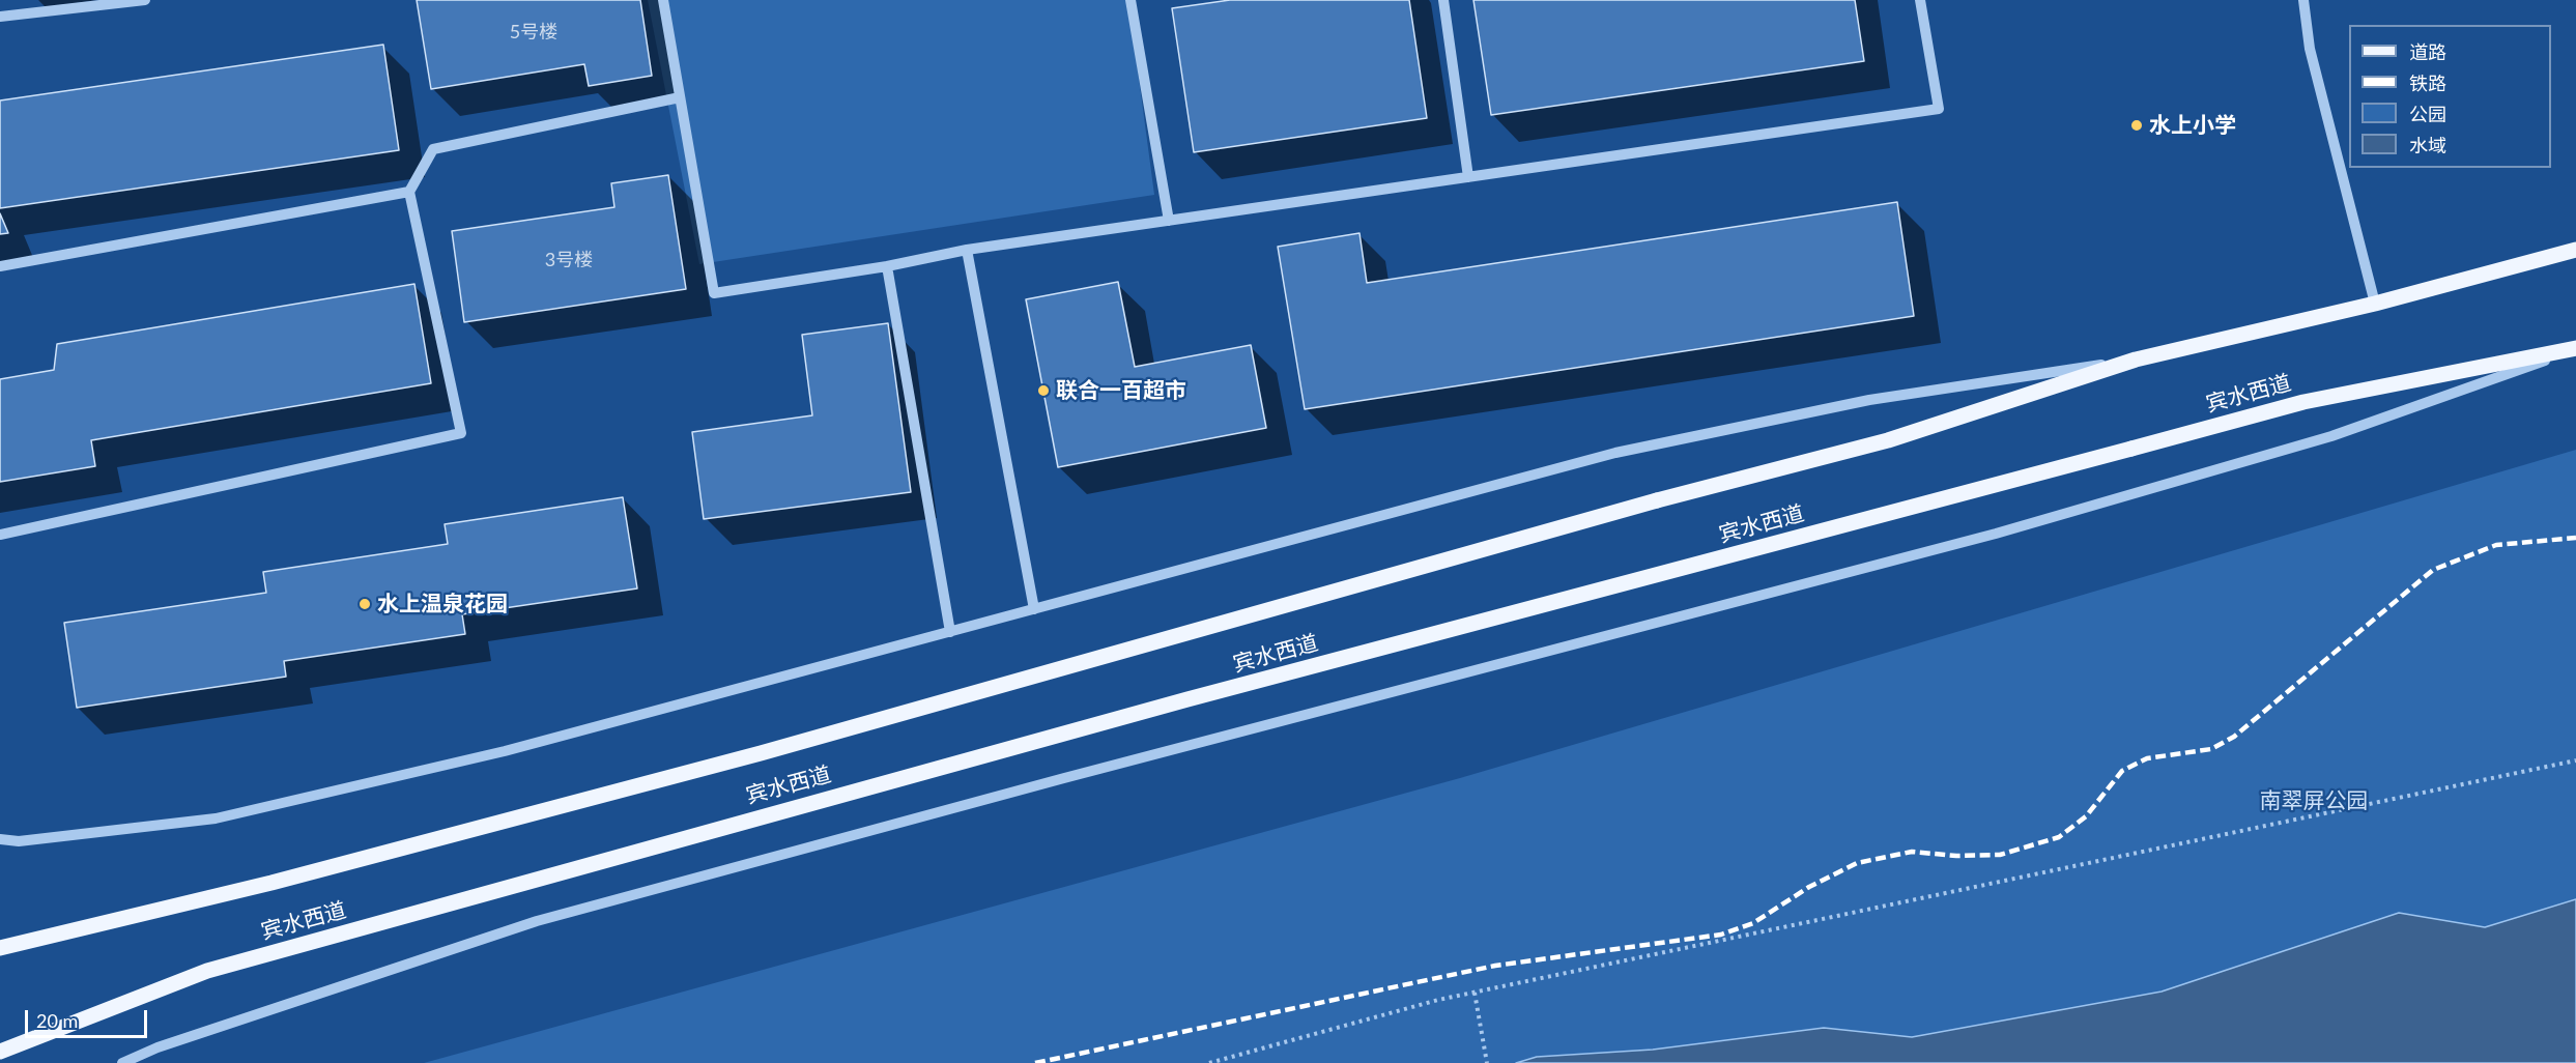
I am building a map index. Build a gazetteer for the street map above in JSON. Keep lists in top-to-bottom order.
{
  "streets": {
    "main road": ["宾水西道"]
  },
  "parks": ["南翠屏公园"],
  "places": ["水上小学", "联合一百超市", "水上温泉花园"],
  "house_numbers": ["5号楼", "3号楼"],
  "legend": [
    "道路",
    "铁路",
    "公园",
    "水域"
  ],
  "scale_bar": "20 m"
}
